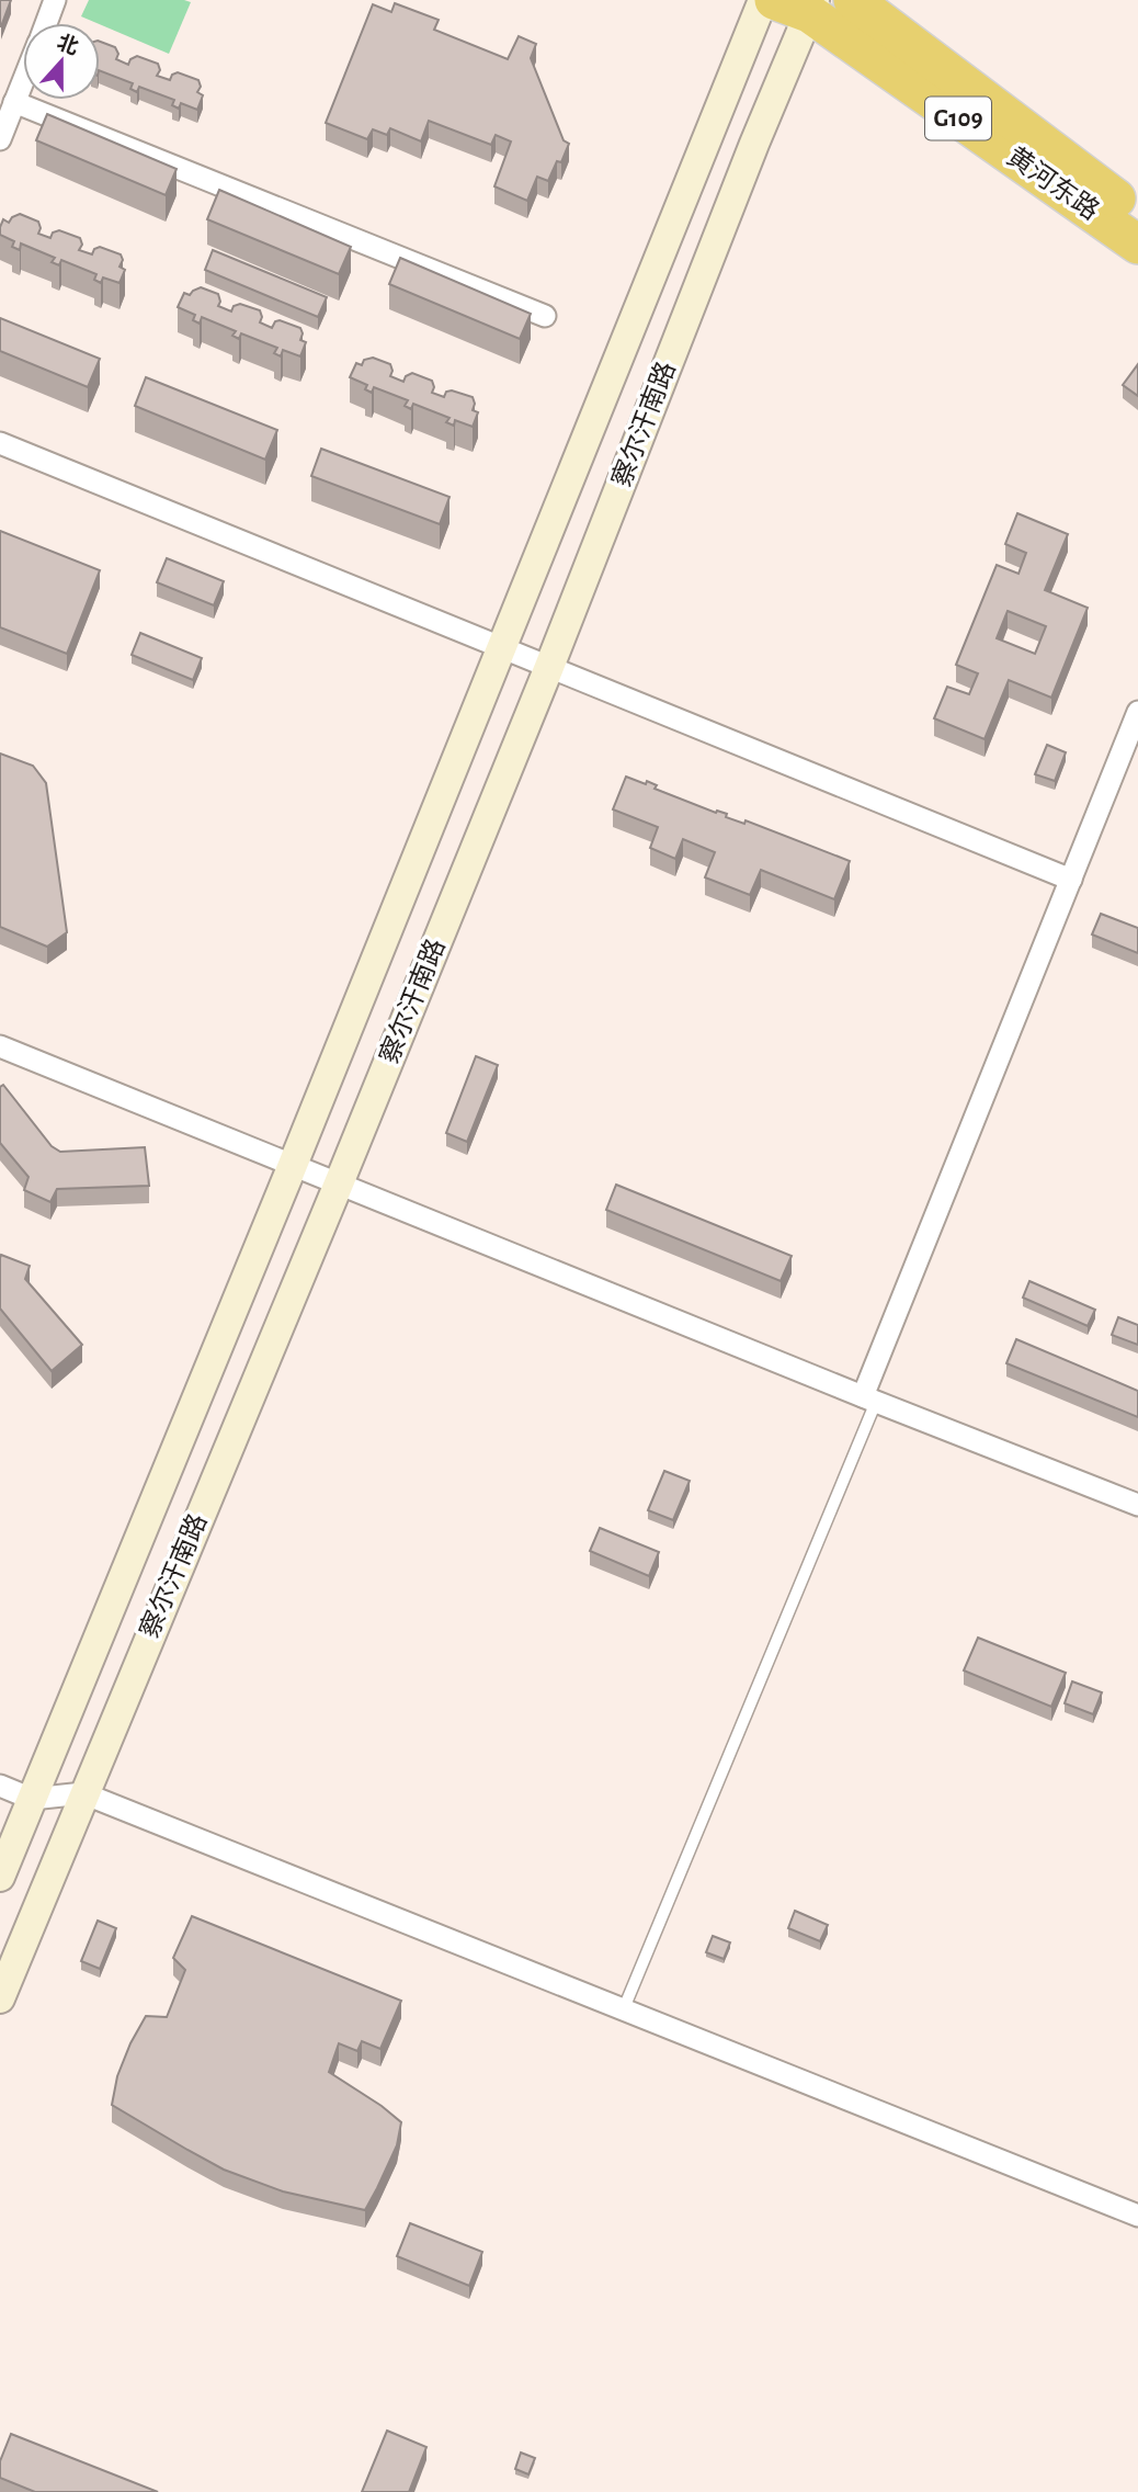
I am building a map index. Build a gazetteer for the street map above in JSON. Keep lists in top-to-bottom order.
{
  "streets": {
    "highway": ["G109", "黄河东路"],
    "main road": ["察尔汗南路"]
  },
  "crossings": [
    ["黄河东路", "察尔汗南路"]
  ],
  "north": "top"
}
